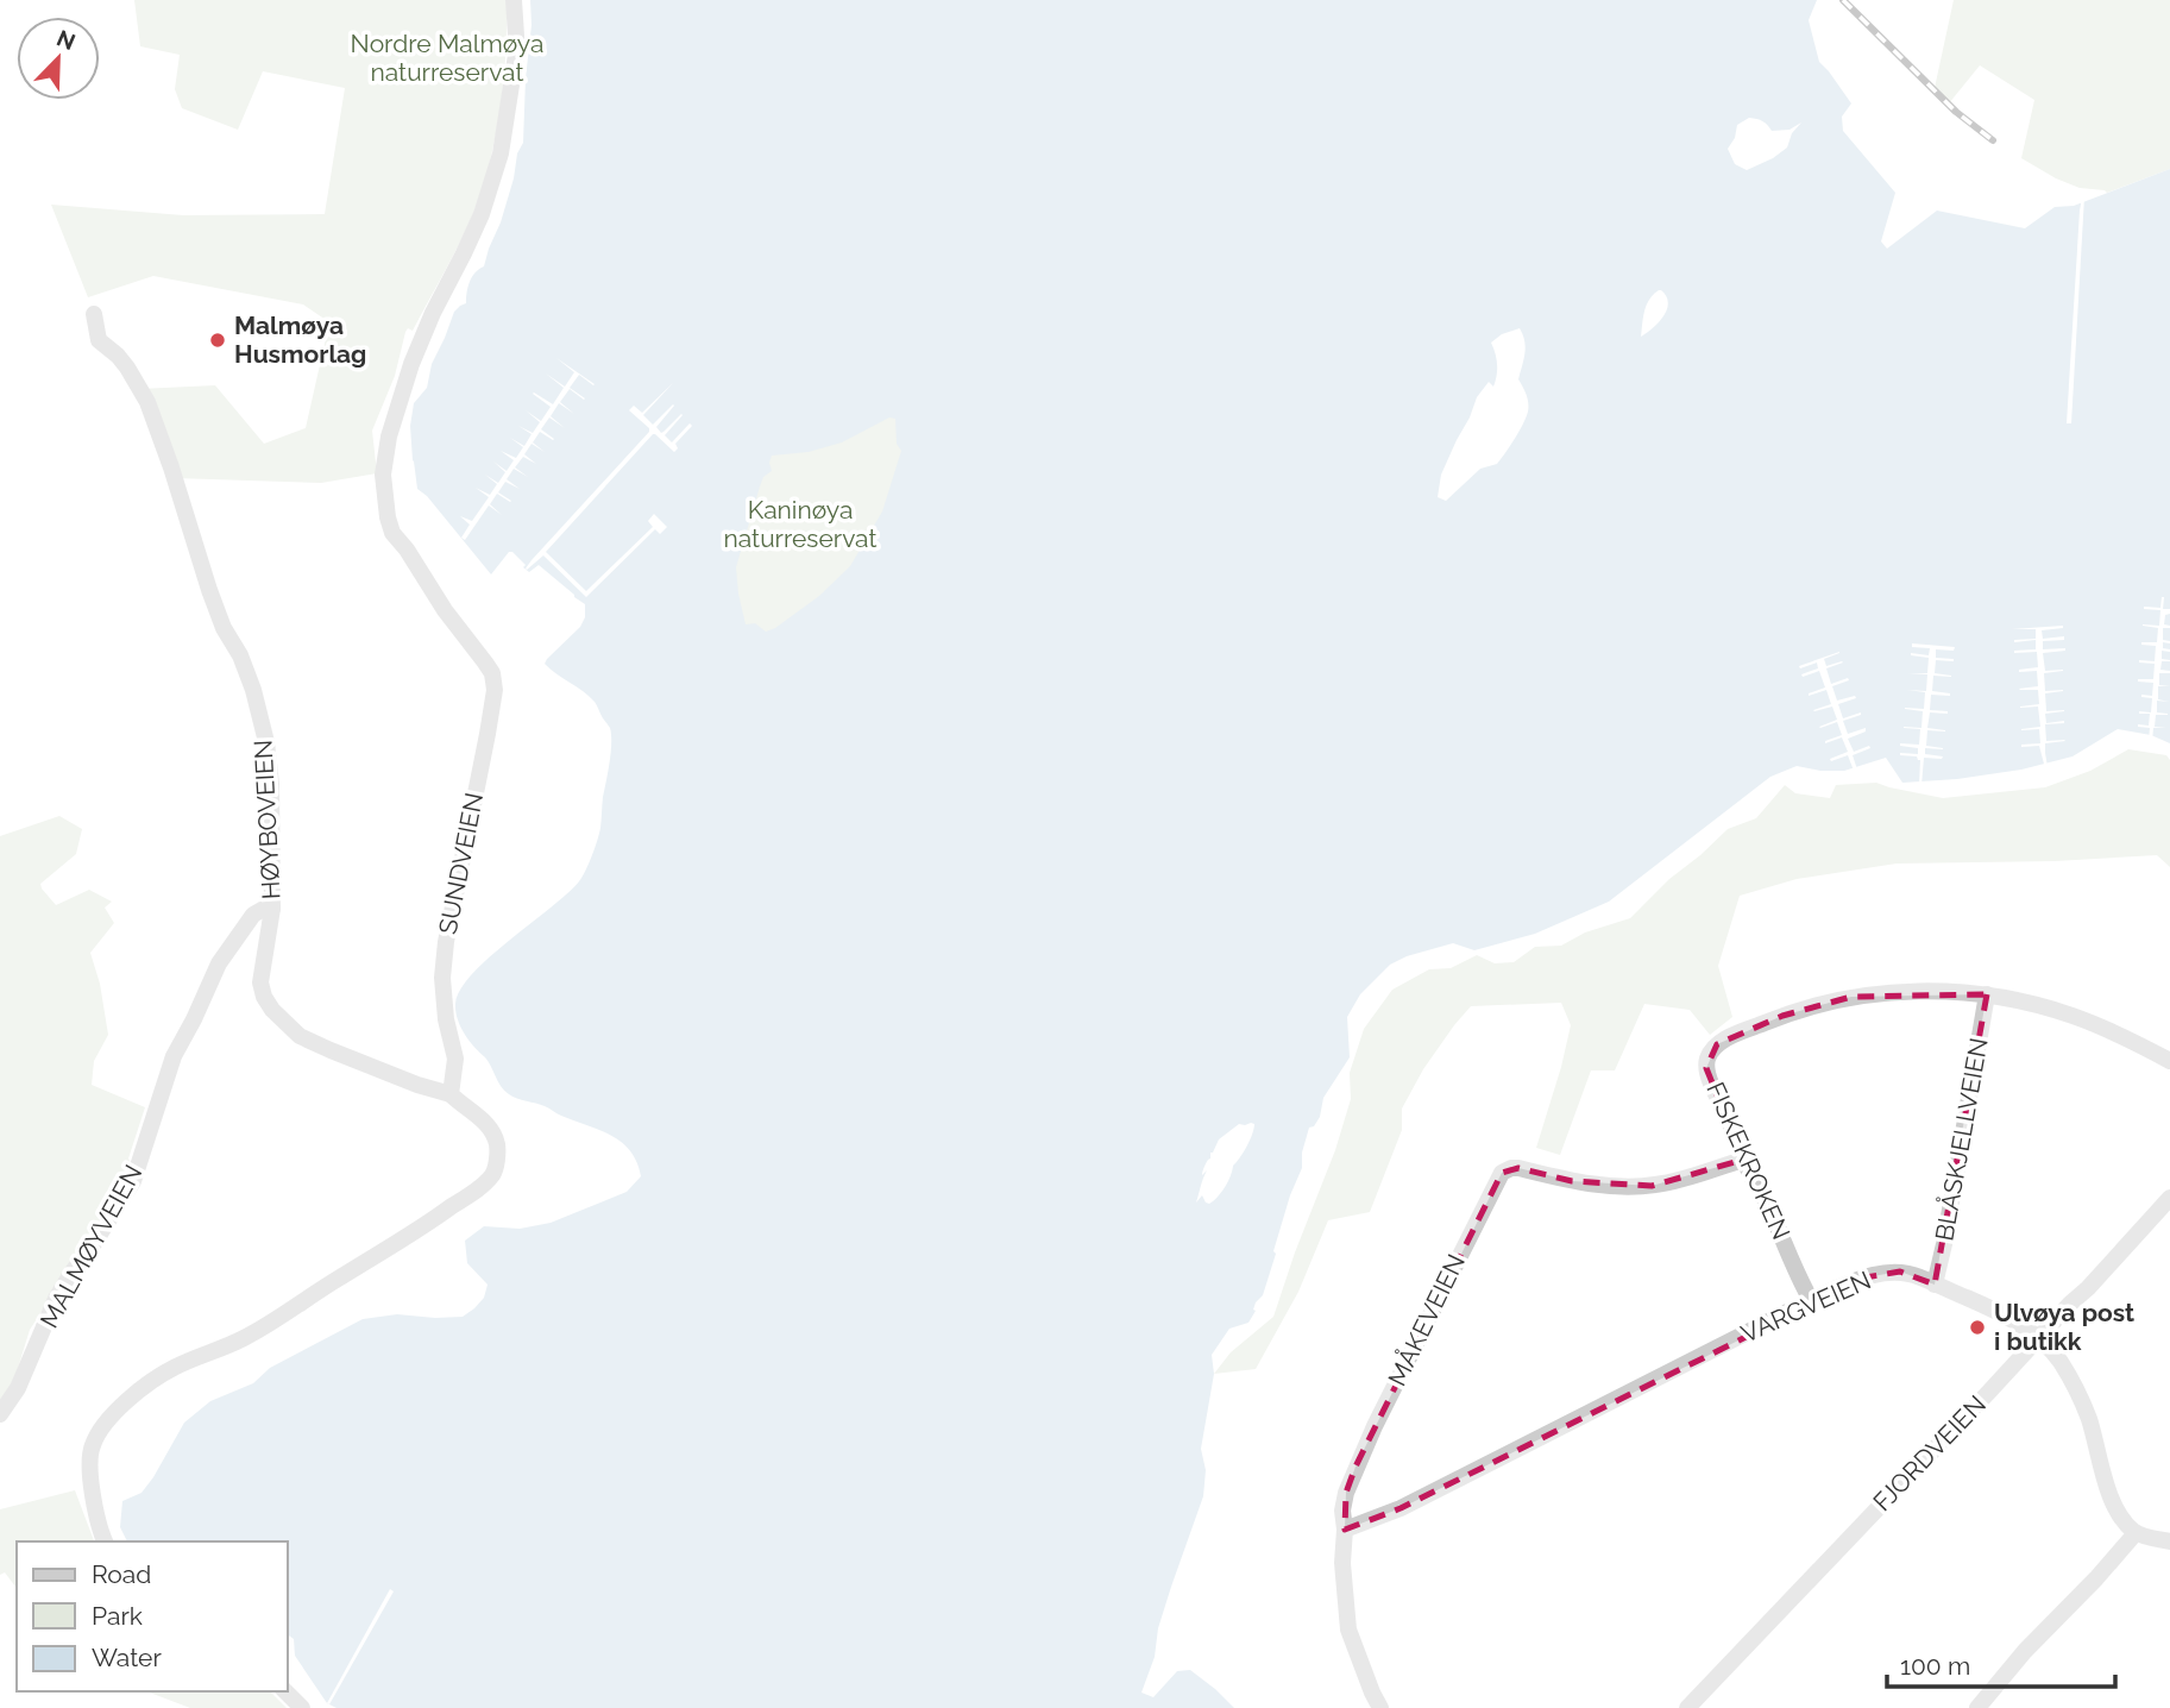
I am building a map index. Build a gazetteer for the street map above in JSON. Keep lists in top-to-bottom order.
{
  "streets": {
    "street": [
      "HØYBOVEIEN",
      "SUNDVEIEN",
      "BLÅSKJELLVEIEN",
      "FISKEKROKEN",
      "MALMØYVEIEN",
      "VARGVEIEN",
      "MÅKEVEIEN",
      "FJORDVEIEN"
    ]
  },
  "crossings": [
    ["HØYBOVEIEN", "SUNDVEIEN"],
    ["HØYBOVEIEN", "MALMØYVEIEN"],
    ["BLÅSKJELLVEIEN", "FISKEKROKEN"],
    ["BLÅSKJELLVEIEN", "VARGVEIEN"],
    ["FISKEKROKEN", "VARGVEIEN"],
    ["FISKEKROKEN", "MÅKEVEIEN"],
    ["VARGVEIEN", "MÅKEVEIEN"],
    ["VARGVEIEN", "FJORDVEIEN"]
  ],
  "parks": ["Nordre Malmøya naturreservat", "Kaninøya naturreservat"],
  "places": ["Malmøya Husmorlag", "Ulvøya post i butikk"],
  "legend": ["Road", "Park", "Water"],
  "scale_bar": "100 m",
  "north": "top right"
}
